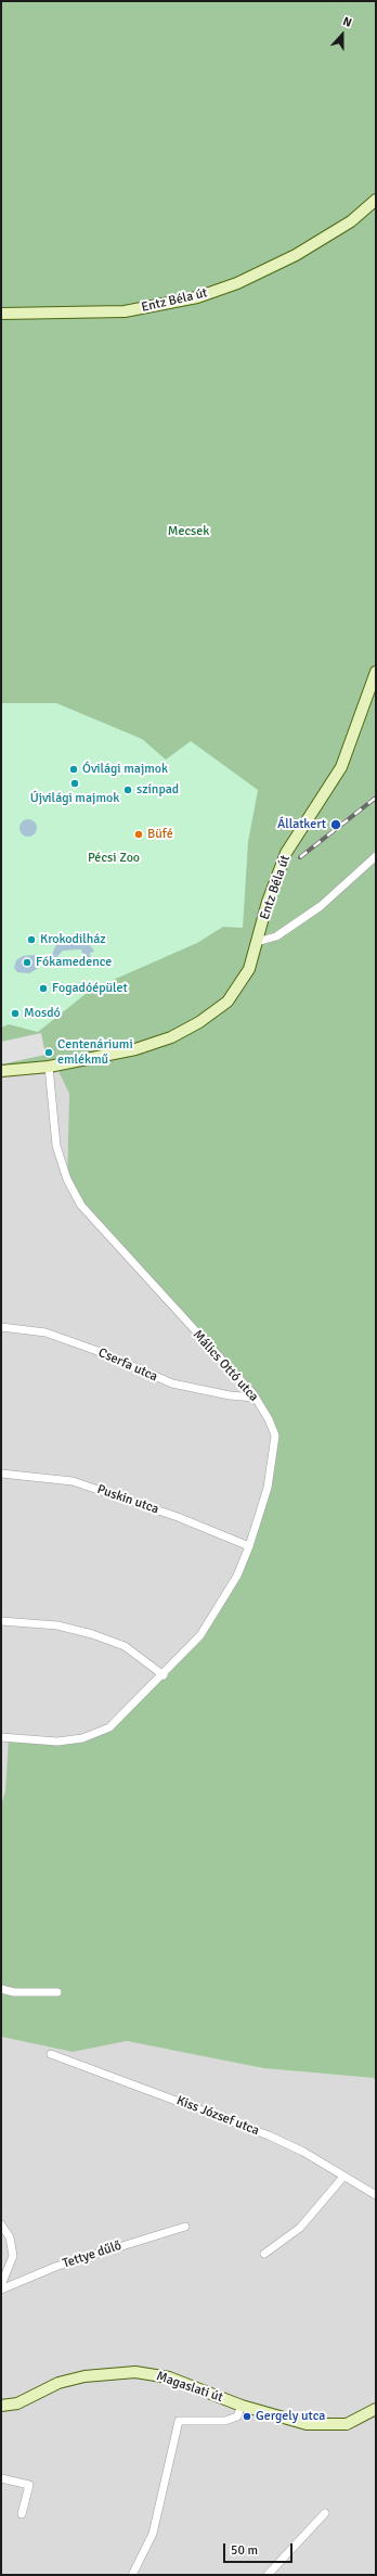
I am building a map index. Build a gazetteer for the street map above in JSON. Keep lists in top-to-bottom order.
{
  "streets": {
    "street": [
      "Entz Béla út",
      "Cserfa utca",
      "Málics Ottó utca",
      "Puskin utca",
      "Kiss József utca",
      "Tettye dűlő",
      "Magaslati út"
    ]
  },
  "crossings": [
    ["Entz Béla út", "Málics Ottó utca"],
    ["Cserfa utca", "Málics Ottó utca"],
    ["Málics Ottó utca", "Puskin utca"]
  ],
  "parks": ["Mecsek", "Pécsi Zoo"],
  "places": [
    "Óvilági majmok",
    "Újvilági majmok",
    "színpad",
    "Állatkert",
    "Büfé",
    "Krokodilház",
    "Fókamedence",
    "Fogadóépület",
    "Mosdó",
    "Centenáriumi emlékmű",
    "Gergely utca"
  ],
  "scale_bar": "50 m",
  "north": "top"
}
